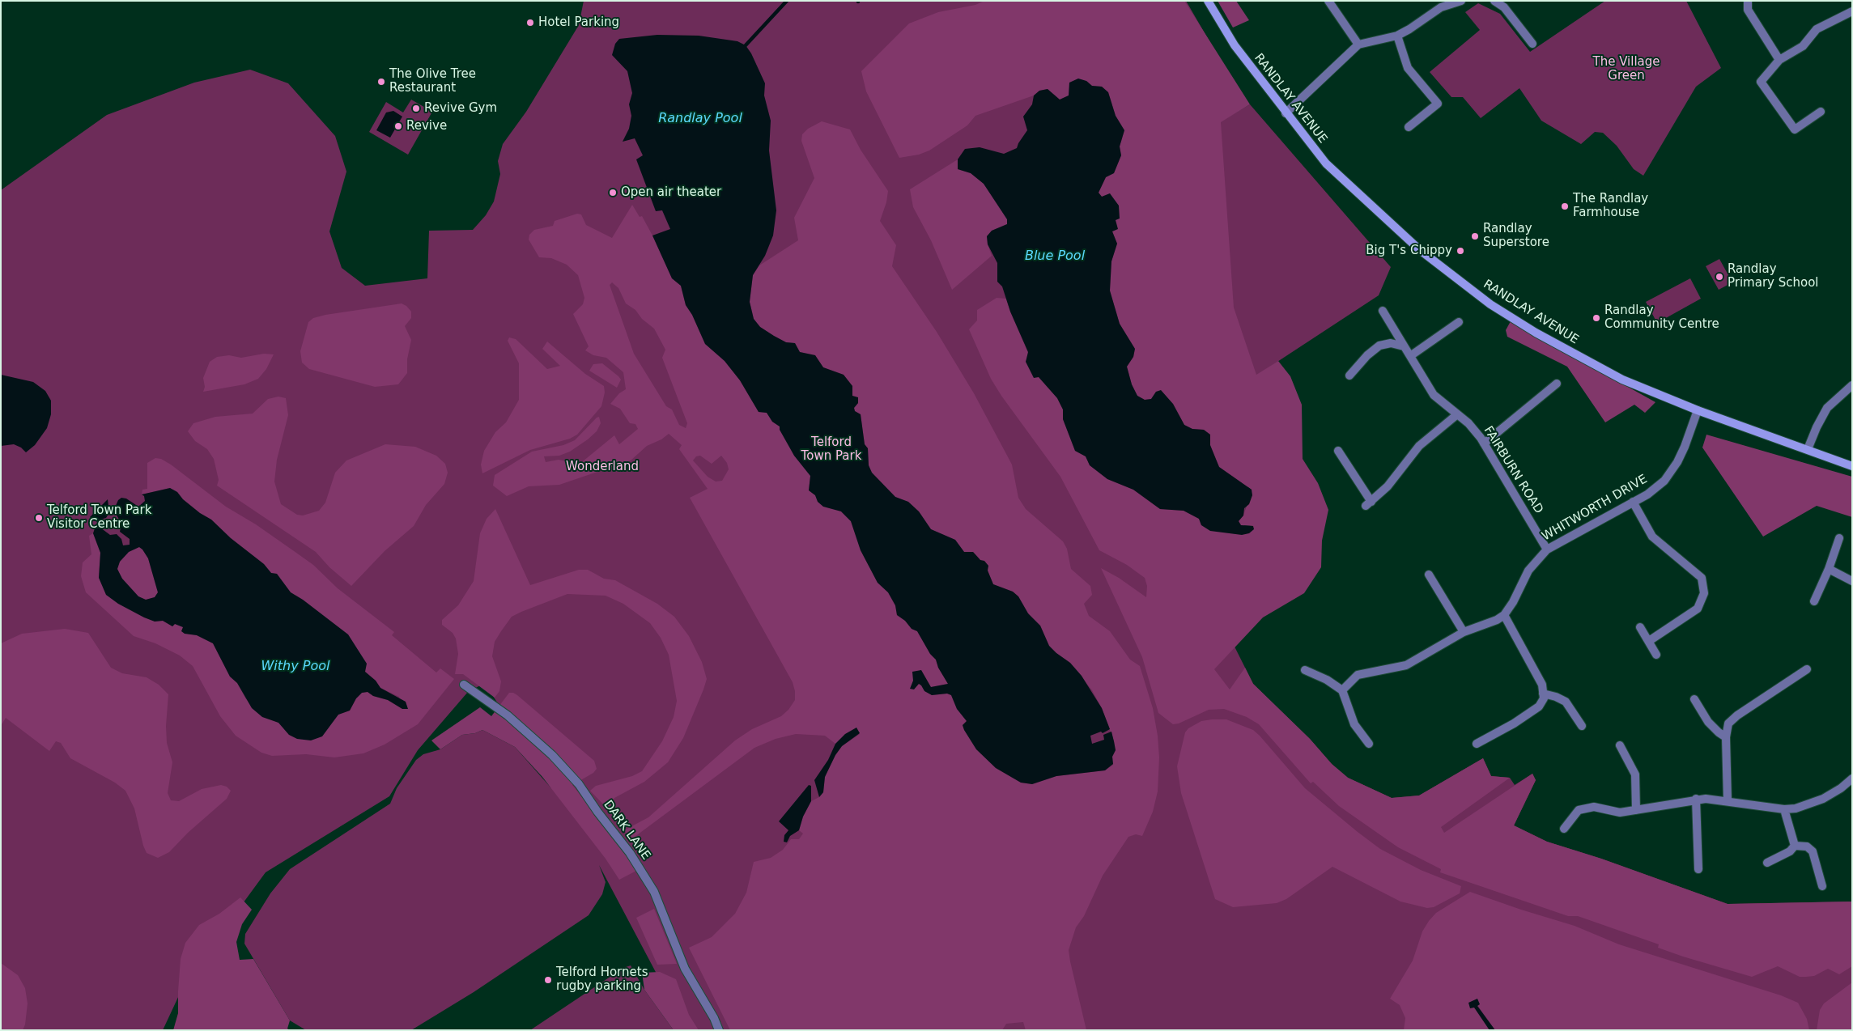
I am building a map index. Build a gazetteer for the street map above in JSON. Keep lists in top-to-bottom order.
{
  "streets": {
    "street": [
      "RANDLAY AVENUE",
      "FAIRBURN ROAD",
      "WHITWORTH DRIVE",
      "DARK LANE"
    ]
  },
  "crossings": [
    ["RANDLAY AVENUE", "WHITWORTH DRIVE"],
    ["FAIRBURN ROAD", "WHITWORTH DRIVE"]
  ],
  "water": ["Randlay Pool", "Blue Pool", "Withy Pool"],
  "parks": ["The Village Green", "Telford Town Park", "Wonderland"],
  "places": [
    "Hotel Parking",
    "The Olive Tree Restaurant",
    "Revive Gym",
    "Revive",
    "Open air theater",
    "The Randlay Farmhouse",
    "Randlay Superstore",
    "Big T's Chippy",
    "Randlay Primary School",
    "Randlay Community Centre",
    "Telford Town Park Visitor Centre",
    "Telford Hornets rugby parking"
  ]
}
